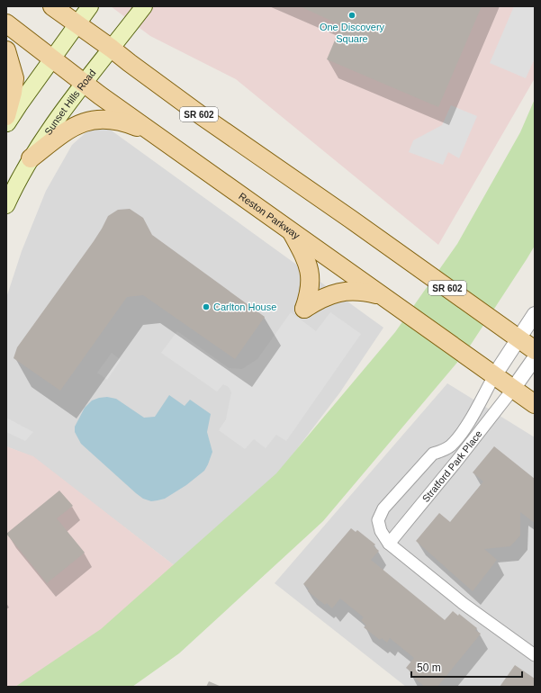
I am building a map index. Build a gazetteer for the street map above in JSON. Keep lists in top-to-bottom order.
{
  "streets": {
    "main road": ["Sunset Hills Road", "SR 602", "Reston Parkway"],
    "street": ["Stratford Park Place"]
  },
  "crossings": [
    ["Sunset Hills Road", "SR 602"],
    ["Sunset Hills Road", "Reston Parkway"],
    ["Reston Parkway", "Stratford Park Place"]
  ],
  "places": ["One Discovery Square", "Carlton House"],
  "scale_bar": "50 m"
}
